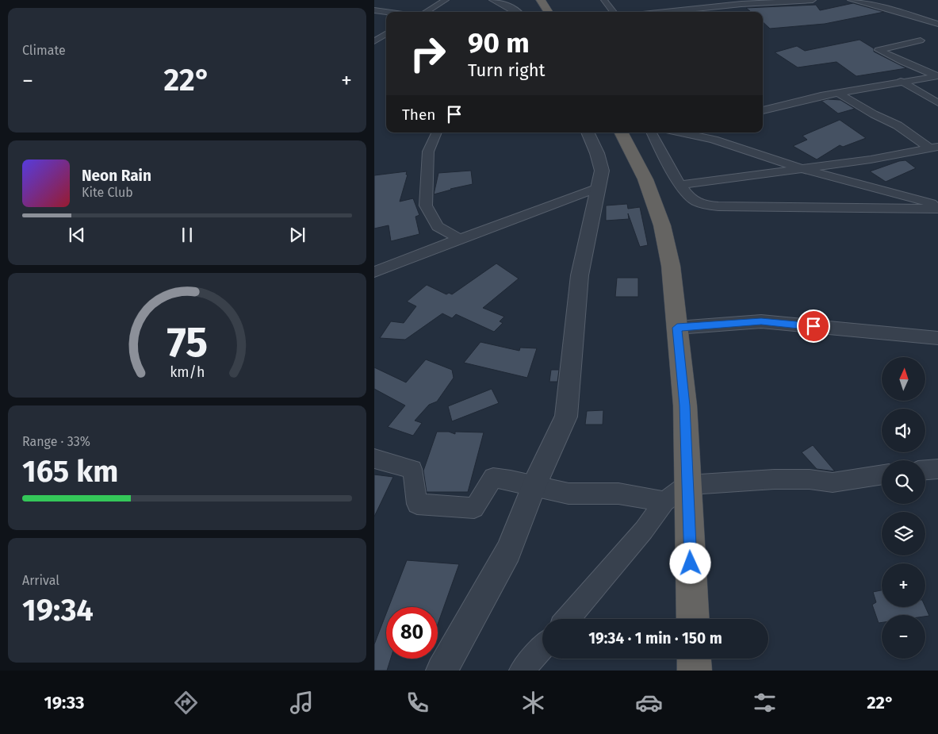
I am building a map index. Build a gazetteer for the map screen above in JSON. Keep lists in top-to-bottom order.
{
  "north": "top",
  "page": {
    "tile": [
      "Climate",
      ["Range · 33%", "165 km"],
      ["Arrival", "19:34"]
    ],
    "turn": ["90 m", "Turn right"],
    "heat": ["−", "22°", "+"],
    "then": "Then",
    "song": ["Neon Rain", "Kite Club"],
    "map_buttons": ["+", "−"],
    "limit": "80",
    "trip": "19:34 · 1 min · 150 m",
    "tabs": ["19:33", "22°"],
    "gauge": ["75", "km/h"]
  }
}
